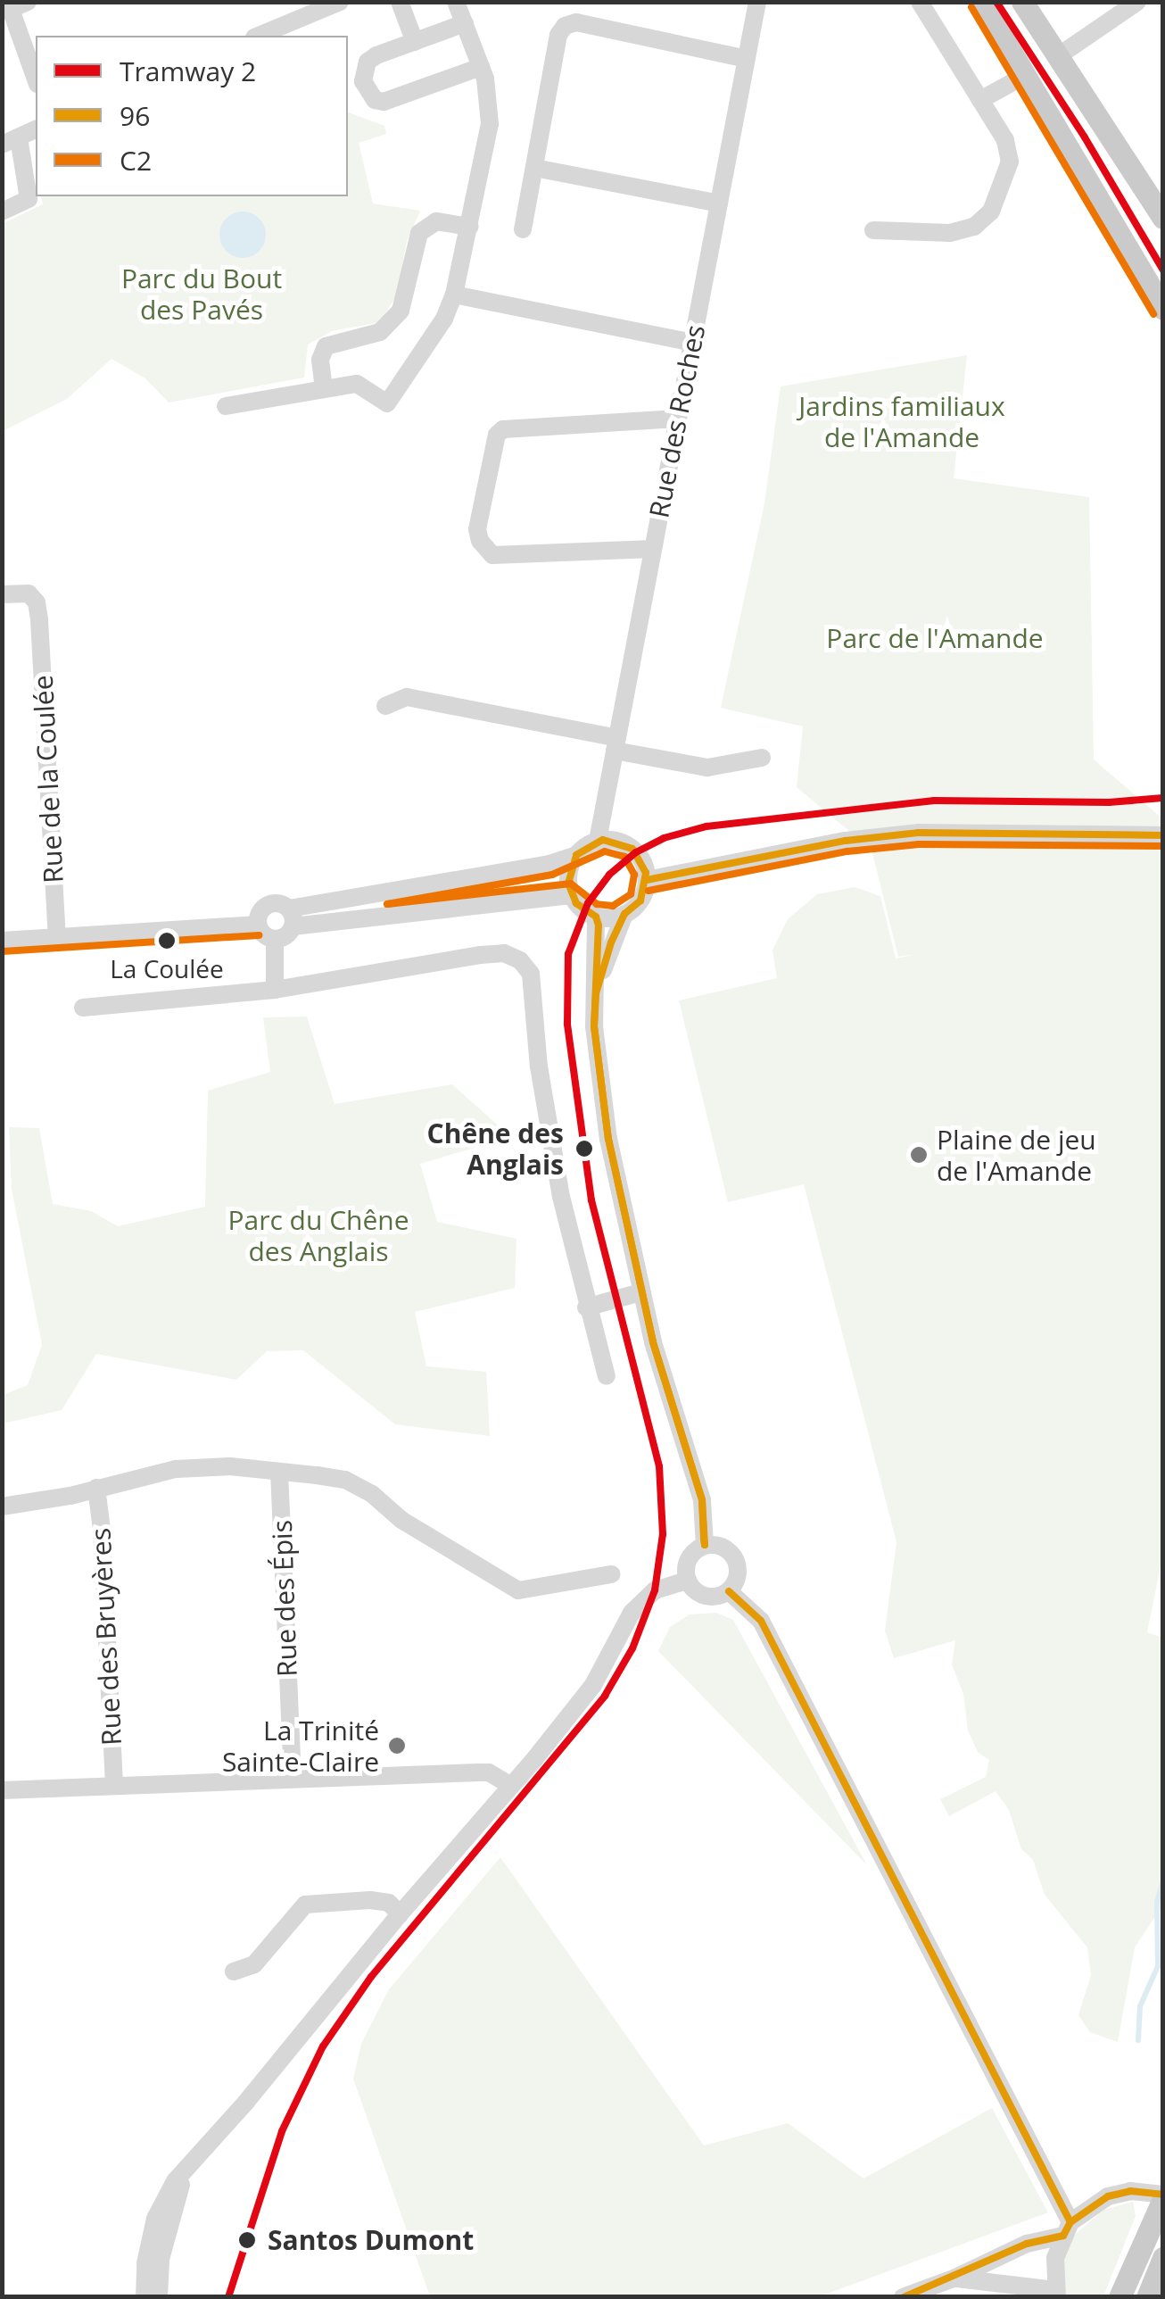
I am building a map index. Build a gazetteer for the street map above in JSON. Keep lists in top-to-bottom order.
{
  "streets": {
    "street": [
      "Rue des Roches",
      "Rue de la Coulée",
      "Rue des Épis",
      "Rue des Bruyères"
    ]
  },
  "parks": [
    "Parc du Bout des Pavés",
    "Jardins familiaux de l'Amande",
    "Parc de l'Amande",
    "Parc du Chêne des Anglais"
  ],
  "places": [
    "La Coulée",
    "Chêne des Anglais",
    "Plaine de jeu de l'Amande",
    "La Trinité Sainte-Claire",
    "Santos Dumont"
  ],
  "lines": ["tram line 2", "transit line C2", "transit line 96"],
  "legend": ["Tramway 2", "96", "C2"]
}
